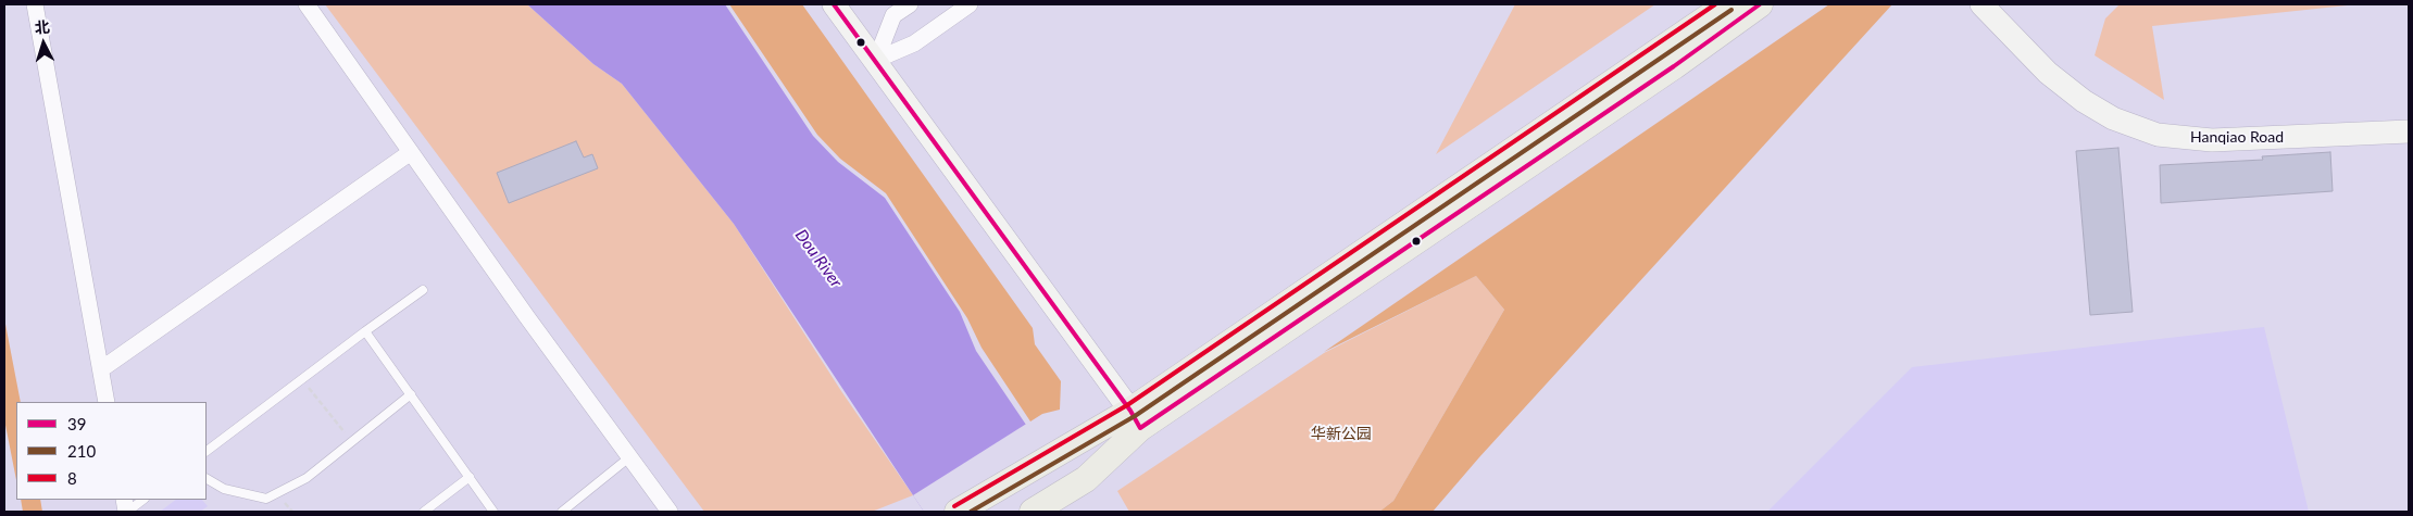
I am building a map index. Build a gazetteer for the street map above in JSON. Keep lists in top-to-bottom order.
{
  "streets": {
    "main road": ["Hanqiao Road"]
  },
  "water": ["Dou River"],
  "parks": ["华新公园"],
  "lines": ["transit line 39", "transit line 8", "transit line 210"],
  "legend": ["39", "210", "8"],
  "north": "top"
}
